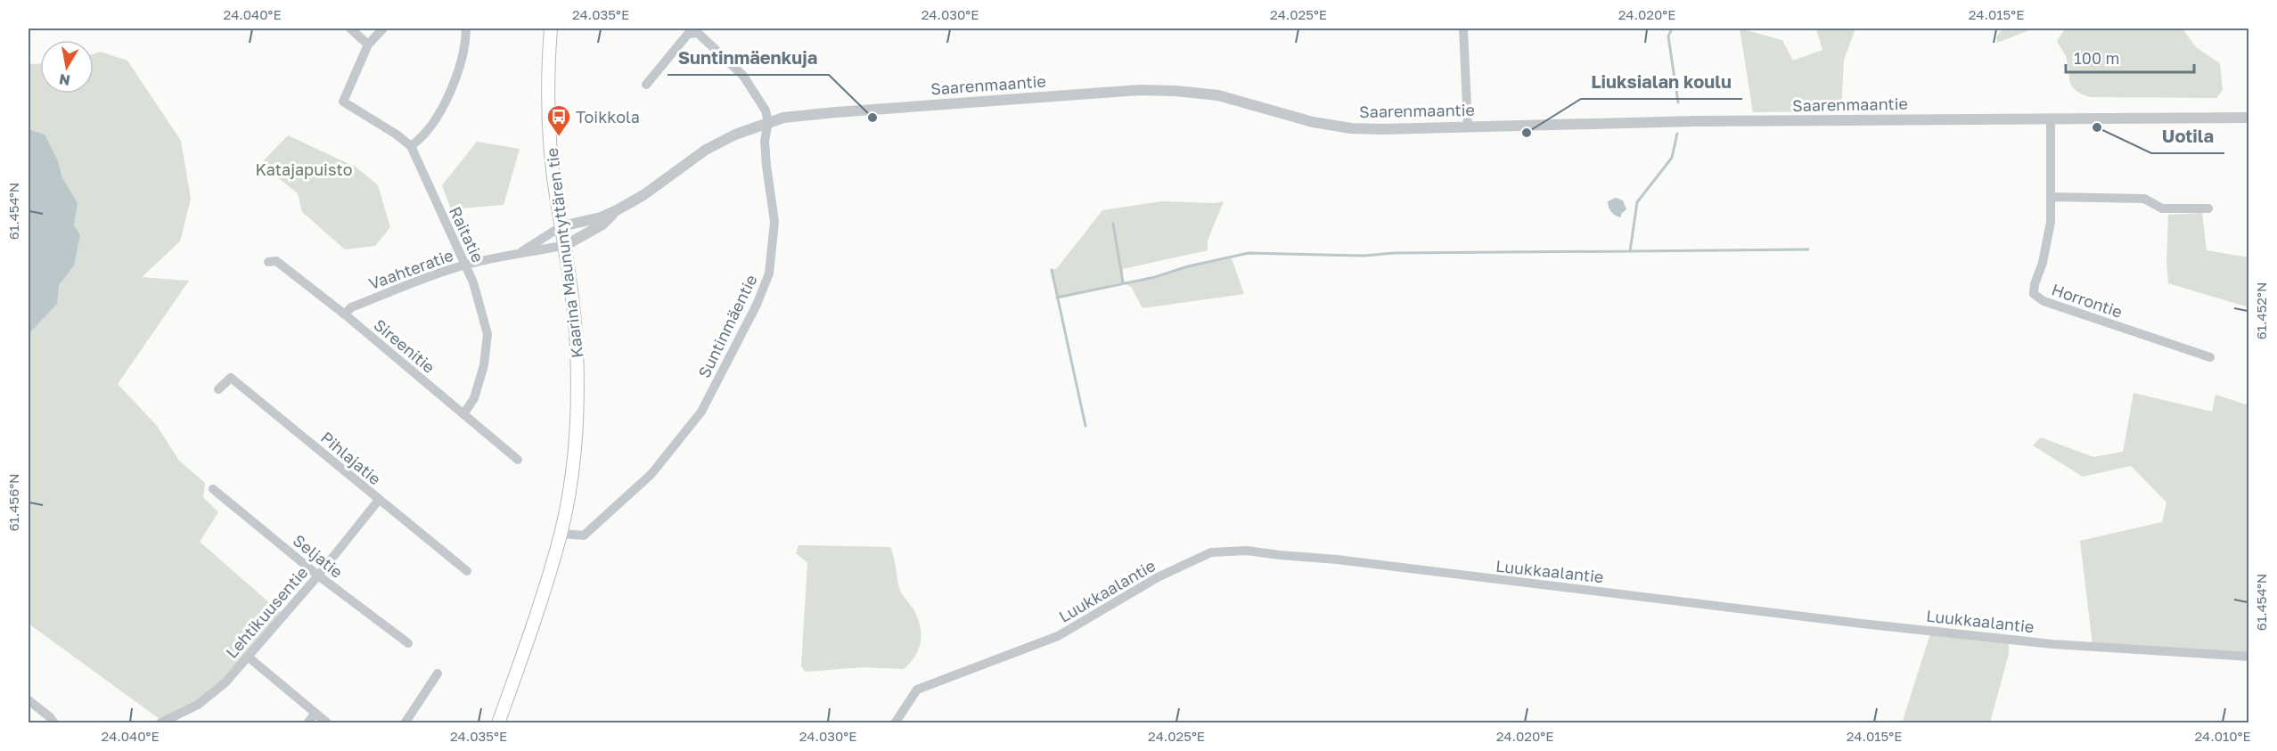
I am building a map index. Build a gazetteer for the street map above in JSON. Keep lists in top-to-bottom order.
{
  "streets": {
    "main road": ["Kaarina Maununtyttären tie"],
    "street": [
      "Saarenmaantie",
      "Raitatie",
      "Vaahteratie",
      "Horrontie",
      "Suntinmäentie",
      "Sireenitie",
      "Pihlajatie",
      "Seljatie",
      "Luukkaalantie",
      "Lehtikuusentie"
    ]
  },
  "crossings": [
    ["Saarenmaantie", "Kaarina Maununtyttären tie"],
    ["Saarenmaantie", "Vaahteratie"],
    ["Saarenmaantie", "Horrontie"],
    ["Saarenmaantie", "Suntinmäentie"],
    ["Raitatie", "Vaahteratie"],
    ["Raitatie", "Sireenitie"],
    ["Kaarina Maununtyttären tie", "Vaahteratie"],
    ["Kaarina Maununtyttären tie", "Suntinmäentie"],
    ["Vaahteratie", "Sireenitie"],
    ["Pihlajatie", "Lehtikuusentie"],
    ["Seljatie", "Lehtikuusentie"]
  ],
  "parks": ["Katajapuisto"],
  "places": {
    "other": ["Suntinmäenkuja", "Uotila", "Liuksialan koulu"],
    "bus stop": ["Toikkola"]
  },
  "scale_bar": "100 m",
  "north": "bottom",
  "coordinates": [
    "24.040°E",
    "24.035°E",
    "24.030°E",
    "24.025°E",
    "24.020°E",
    "24.015°E",
    "61.454°N",
    "61.452°N",
    "61.456°N",
    "24.010°E"
  ]
}
